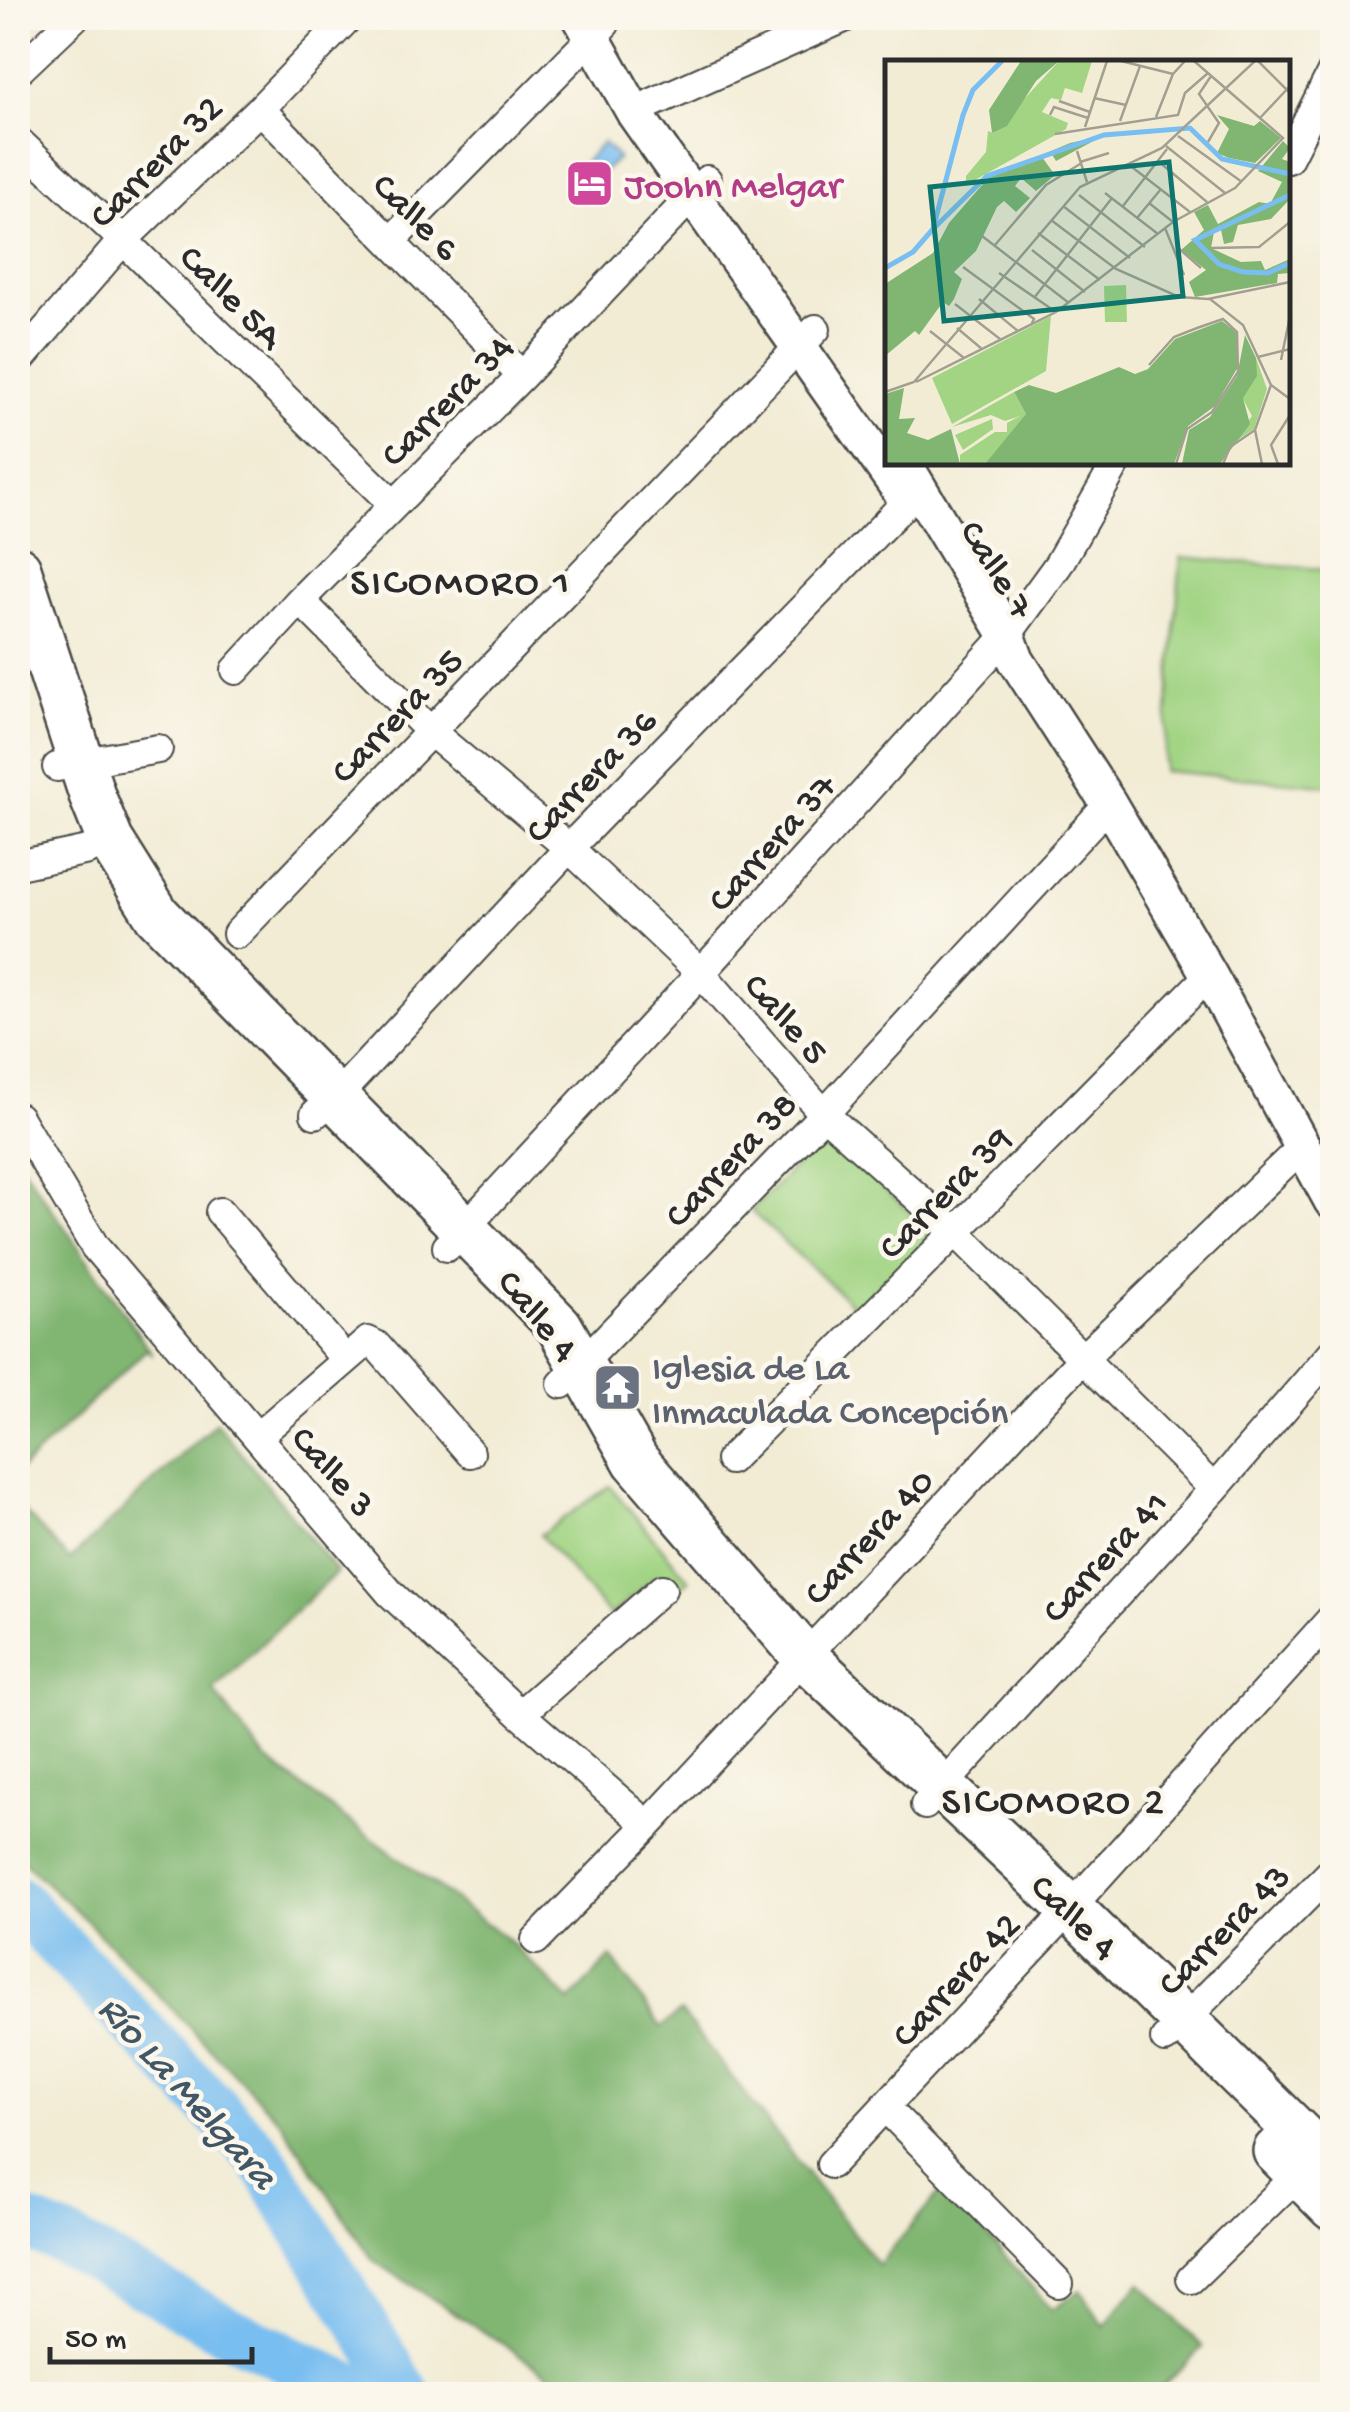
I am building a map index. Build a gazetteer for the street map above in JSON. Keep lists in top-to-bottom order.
{
  "streets": {
    "main road": ["Calle 4"],
    "street": [
      "Carrera 32",
      "Calle 6",
      "Calle 5A",
      "Carrera 34",
      "Calle 7",
      "Carrera 35",
      "Carrera 36",
      "Carrera 37",
      "Calle 5",
      "Carrera 38",
      "Carrera 39",
      "Calle 3",
      "Carrera 40",
      "Carrera 41",
      "Carrera 43",
      "Carrera 42"
    ]
  },
  "crossings": [
    ["Carrera 32", "Calle 6"],
    ["Carrera 32", "Calle 5A"],
    ["Calle 6", "Carrera 34"],
    ["Calle 5A", "Carrera 34"],
    ["Carrera 34", "Calle 7"],
    ["Carrera 34", "Calle 5"],
    ["Calle 7", "Carrera 35"],
    ["Calle 7", "Carrera 36"],
    ["Calle 7", "Carrera 37"],
    ["Calle 7", "Carrera 38"],
    ["Calle 7", "Carrera 39"],
    ["Calle 7", "Carrera 40"],
    ["Carrera 35", "Calle 5"],
    ["Carrera 36", "Calle 5"],
    ["Carrera 36", "Calle 4"],
    ["Carrera 37", "Calle 5"],
    ["Carrera 37", "Calle 4"],
    ["Calle 5", "Carrera 38"],
    ["Calle 5", "Carrera 39"],
    ["Calle 5", "Carrera 40"],
    ["Calle 5", "Carrera 41"],
    ["Carrera 38", "Calle 4"],
    ["Calle 4", "Carrera 40"],
    ["Calle 4", "Carrera 41"],
    ["Calle 4", "Carrera 43"],
    ["Calle 4", "Carrera 42"],
    ["Calle 3", "Carrera 40"]
  ],
  "districts": ["SICOMORO 1", "SICOMORO 2"],
  "water": ["Río La Melgara"],
  "places": {
    "hotel": ["Joohn Melgar"],
    "temple": ["Iglesia de La Inmaculada Concepción"]
  },
  "scale_bar": "50 m"
}
